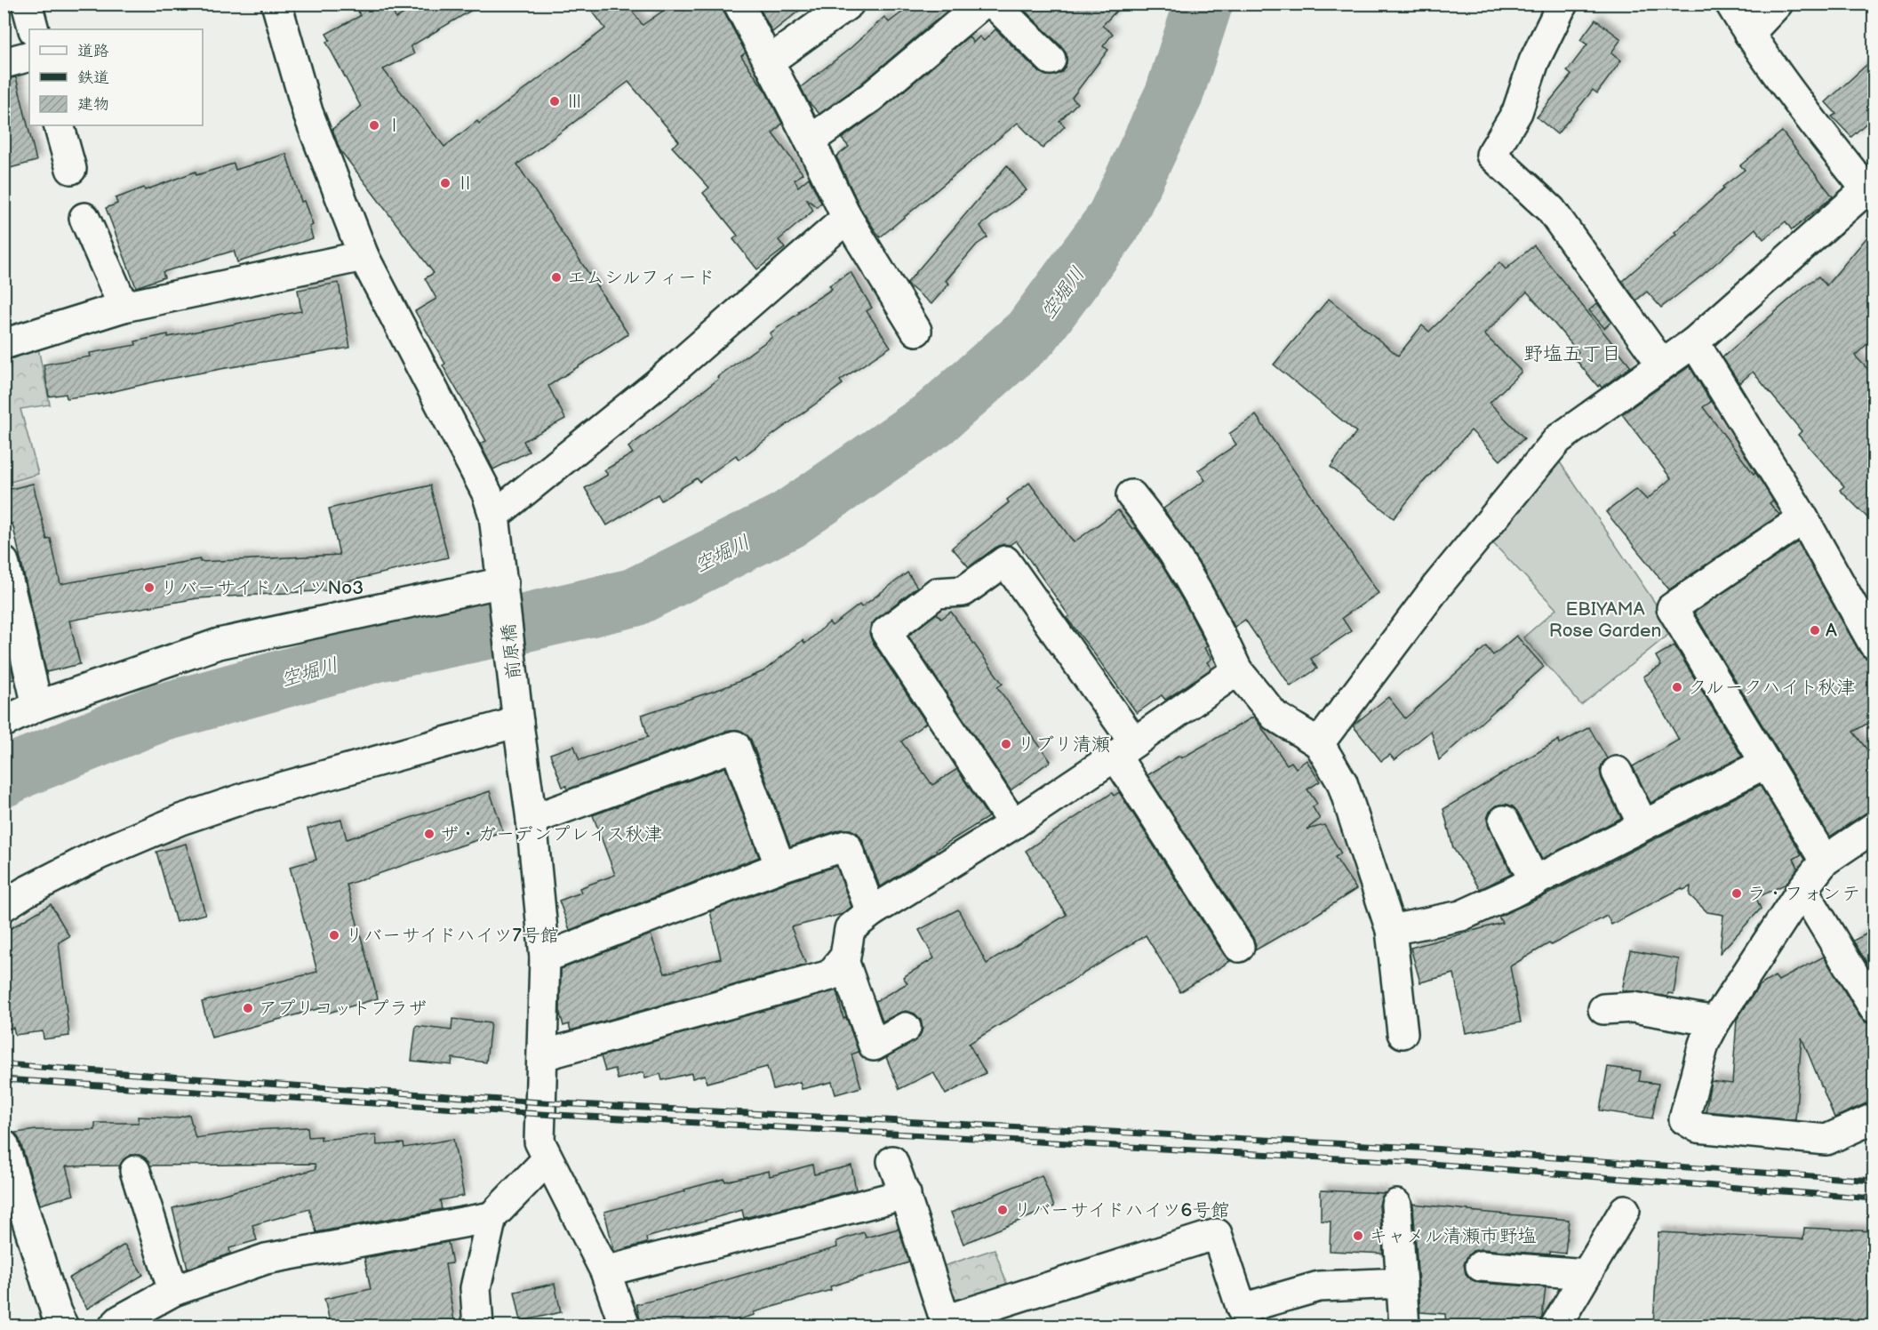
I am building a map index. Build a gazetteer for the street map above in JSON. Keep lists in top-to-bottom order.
{
  "streets": {
    "street": ["前原橋"]
  },
  "districts": ["野塩五丁目"],
  "water": ["空堀川"],
  "parks": ["EBIYAMA Rose Garden"],
  "places": [
    "Ⅲ",
    "Ⅰ",
    "Ⅱ",
    "エムシルフィード",
    "リバーサイドハイツNo3",
    "A",
    "クルークハイト秋津",
    "リブリ清瀬",
    "ザ・ガーデンプレイス秋津",
    "ラ・フォンテ",
    "リバーサイドハイツ7号館",
    "アプリコットプラザ",
    "リバーサイドハイツ6号館",
    "キャメル清瀬市野塩"
  ],
  "legend": ["道路", "鉄道", "建物"]
}
